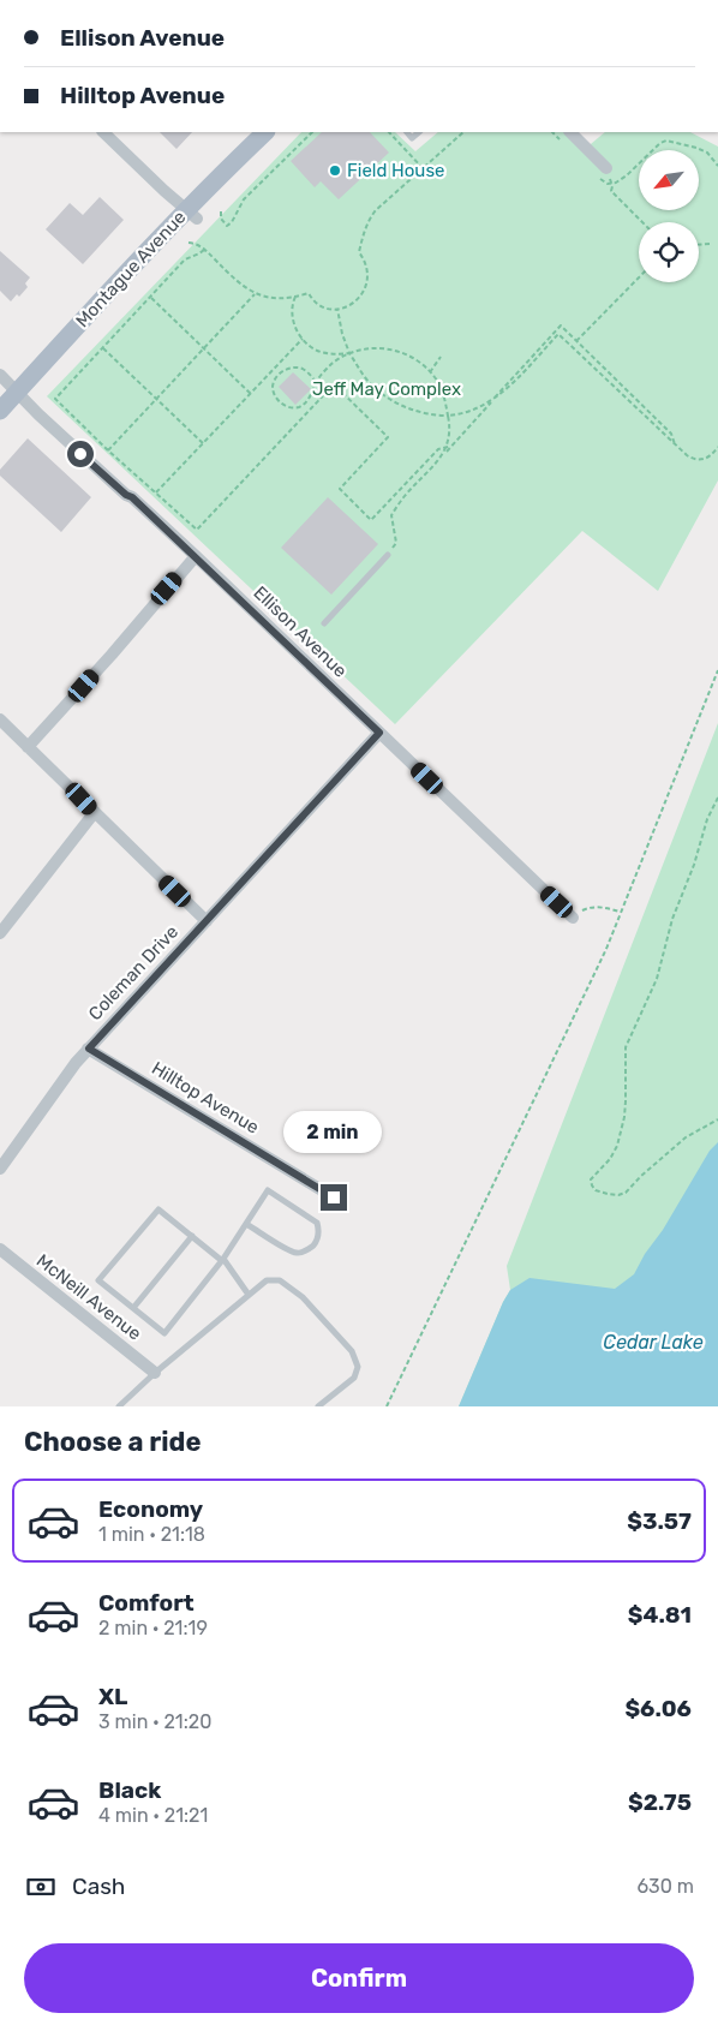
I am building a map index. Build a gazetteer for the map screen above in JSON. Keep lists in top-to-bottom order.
{
  "streets": {
    "main road": ["Montague Avenue"],
    "street": [
      "Ellison Avenue",
      "Coleman Drive",
      "Hilltop Avenue",
      "McNeill Avenue"
    ]
  },
  "crossings": [
    ["Montague Avenue", "Ellison Avenue"],
    ["Ellison Avenue", "Coleman Drive"],
    ["Coleman Drive", "Hilltop Avenue"]
  ],
  "water": ["Cedar Lake"],
  "parks": ["Jeff May Complex"],
  "places": ["Field House"],
  "north": "bottom left",
  "page": {
    "banner": ["Ellison Avenue", "Hilltop Avenue"],
    "bubble": "2 min",
    "heading": "Choose a ride",
    "list": [
      {
        "name": "Economy",
        "note": "1 min · 21:18",
        "value": "$3.57"
      },
      {
        "name": "Comfort",
        "note": "2 min · 21:19",
        "value": "$4.81"
      },
      {
        "name": "XL",
        "note": "3 min · 21:20",
        "value": "$6.06"
      },
      {
        "name": "Black",
        "note": "4 min · 21:21",
        "value": "$2.75"
      }
    ],
    "pay": ["Cash", "630 m"],
    "buttons": "Confirm"
  }
}
